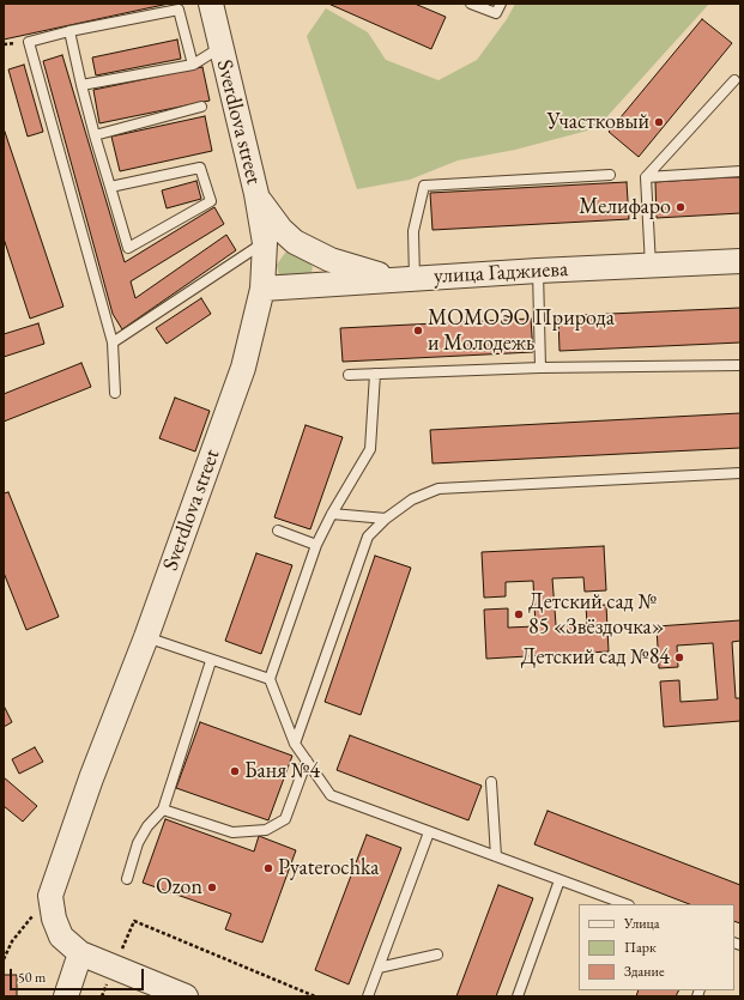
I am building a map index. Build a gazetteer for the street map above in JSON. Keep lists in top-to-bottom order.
{
  "streets": {
    "street": ["Sverdlova street", "улица Гаджиева"]
  },
  "crossings": [
    ["Sverdlova street", "улица Гаджиева"]
  ],
  "places": [
    "Участковый",
    "Мелифаро",
    "МОМОЭО Природа и Молодежь",
    "Детский сад № 85 «Звёздочка»",
    "Детский сад №84",
    "Баня №4",
    "Pyaterochka",
    "Ozon"
  ],
  "legend": ["Улица", "Парк", "Здание"],
  "scale_bar": "50 m"
}
